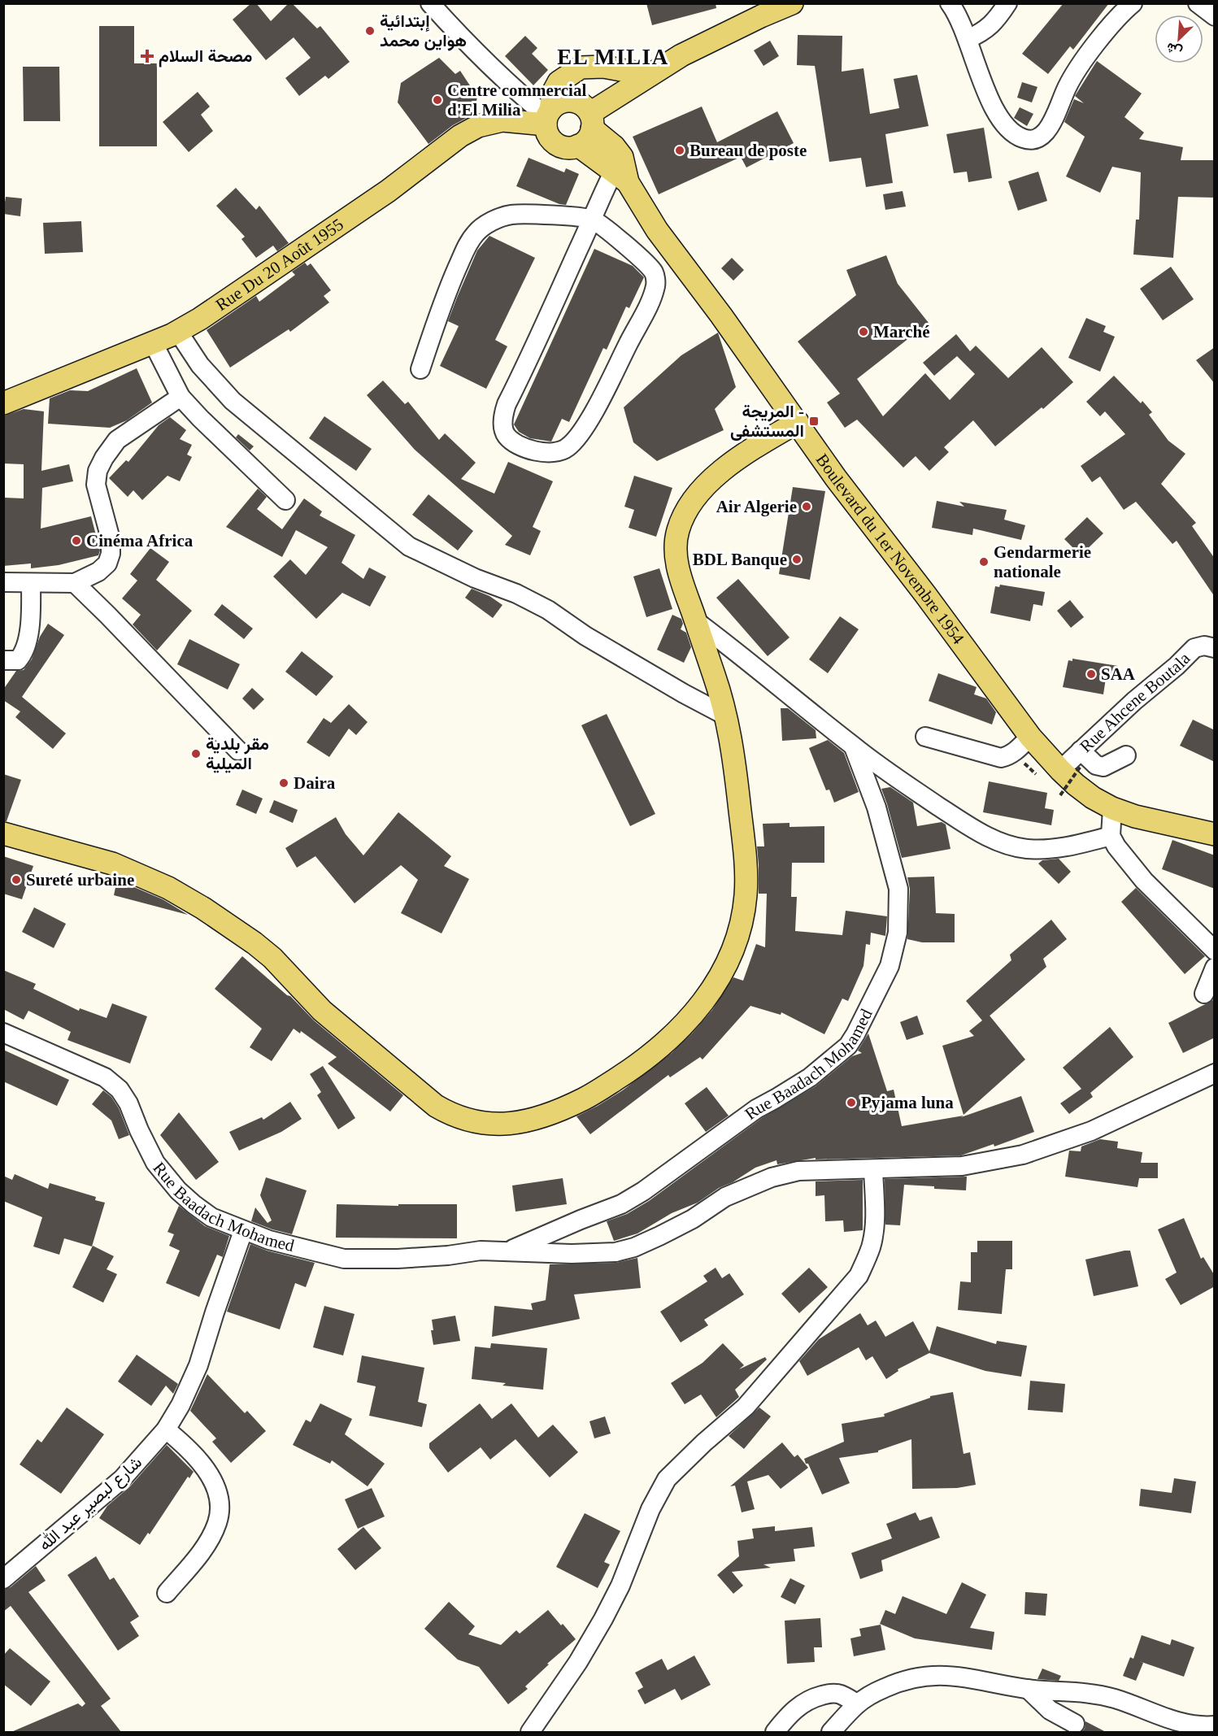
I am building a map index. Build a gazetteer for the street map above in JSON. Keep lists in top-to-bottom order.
{
  "streets": {
    "main road": ["Rue Du 20 Août 1955", "Boulevard du 1er Novembre 1954"],
    "street": ["Rue Ahcene Boutala", "Rue Baadach Mohamed", "شارع لبصير عبد الله"]
  },
  "crossings": [
    ["Boulevard du 1er Novembre 1954", "Rue Ahcene Boutala"],
    ["Rue Baadach Mohamed", "شارع لبصير عبد الله"]
  ],
  "districts": ["EL MILIA"],
  "places": {
    "other": [
      "إبتدائية هواين محمد",
      "Centre commercial d'El Milia",
      "Bureau de poste",
      "Marché",
      "Air Algerie",
      "Cinéma Africa",
      "BDL Banque",
      "Gendarmerie nationale",
      "SAA",
      "مقر بلدية الميلية",
      "Daira",
      "Sureté urbaine",
      "Pyjama luna"
    ],
    "health": ["مصحة السلام"],
    "transit": ["المريجة - المستشفى"]
  },
  "north": "bottom left"
}
